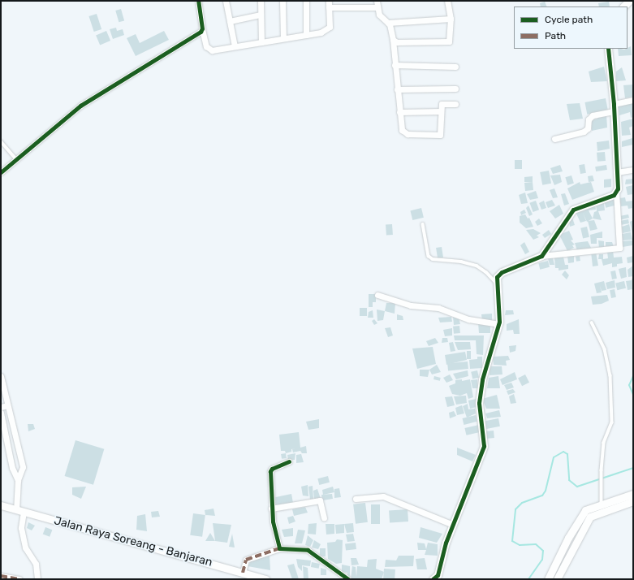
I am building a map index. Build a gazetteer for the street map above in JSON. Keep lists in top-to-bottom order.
{
  "streets": {
    "street": ["Jalan Raya Soreang - Banjaran"]
  },
  "legend": ["Cycle path", "Path"]
}
